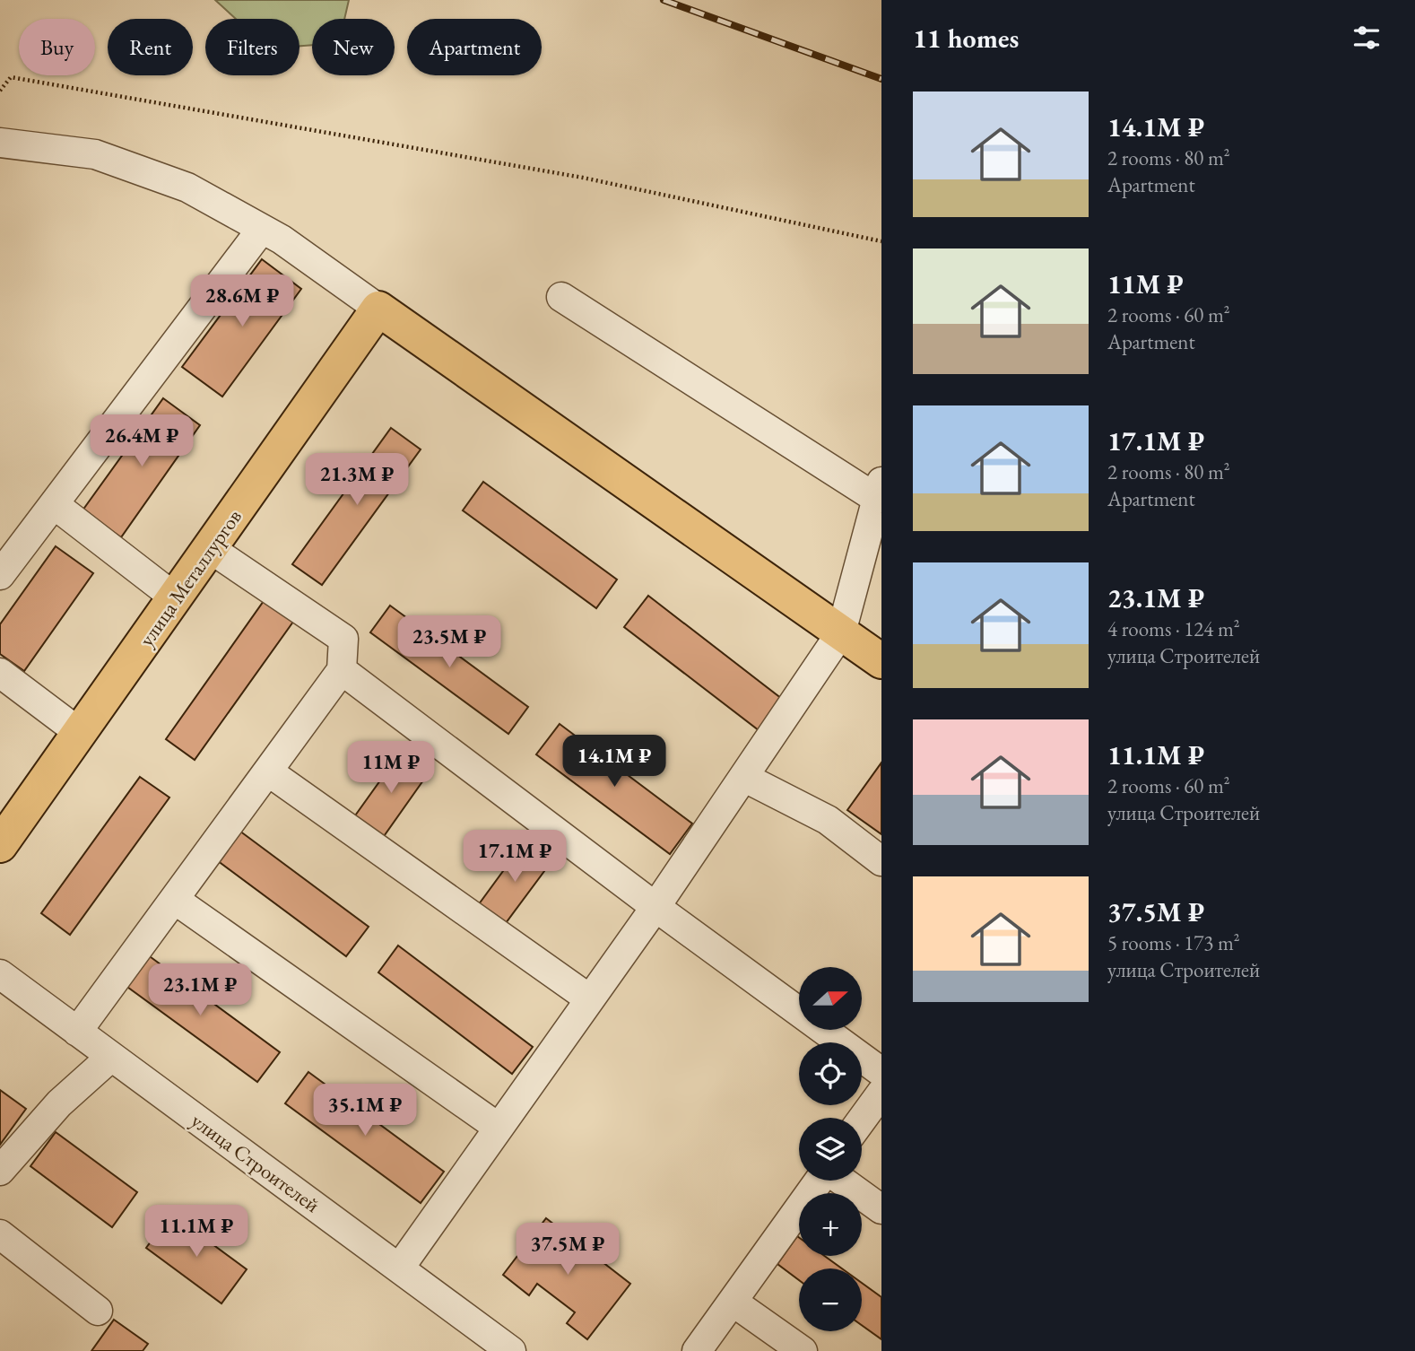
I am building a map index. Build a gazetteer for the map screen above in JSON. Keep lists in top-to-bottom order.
{
  "streets": {
    "main road": ["улица Металлургов"],
    "street": ["улица Строителей"]
  },
  "north": "right",
  "page": {
    "heading": "11 homes",
    "chip": [
      "Buy",
      "Rent",
      "Filters",
      "New",
      "Apartment"
    ],
    "list": [
      {
        "name": "14.1M ₽",
        "note": "2 rooms · 80 m² · Apartment"
      },
      {
        "name": "11M ₽",
        "note": "2 rooms · 60 m² · Apartment"
      },
      {
        "name": "17.1M ₽",
        "note": "2 rooms · 80 m² · Apartment"
      },
      {
        "name": "23.1M ₽",
        "note": "4 rooms · 124 m² · улица Строителей"
      },
      {
        "name": "11.1M ₽",
        "note": "2 rooms · 60 m² · улица Строителей"
      },
      {
        "name": "37.5M ₽",
        "note": "5 rooms · 173 m² · улица Строителей"
      }
    ],
    "price": [
      "28.6M ₽",
      "26.4M ₽",
      "21.3M ₽",
      "23.5M ₽",
      "14.1M ₽",
      "11M ₽",
      "17.1M ₽",
      "23.1M ₽",
      "35.1M ₽",
      "11.1M ₽",
      "37.5M ₽"
    ],
    "map_buttons": ["+", "−"]
  }
}
